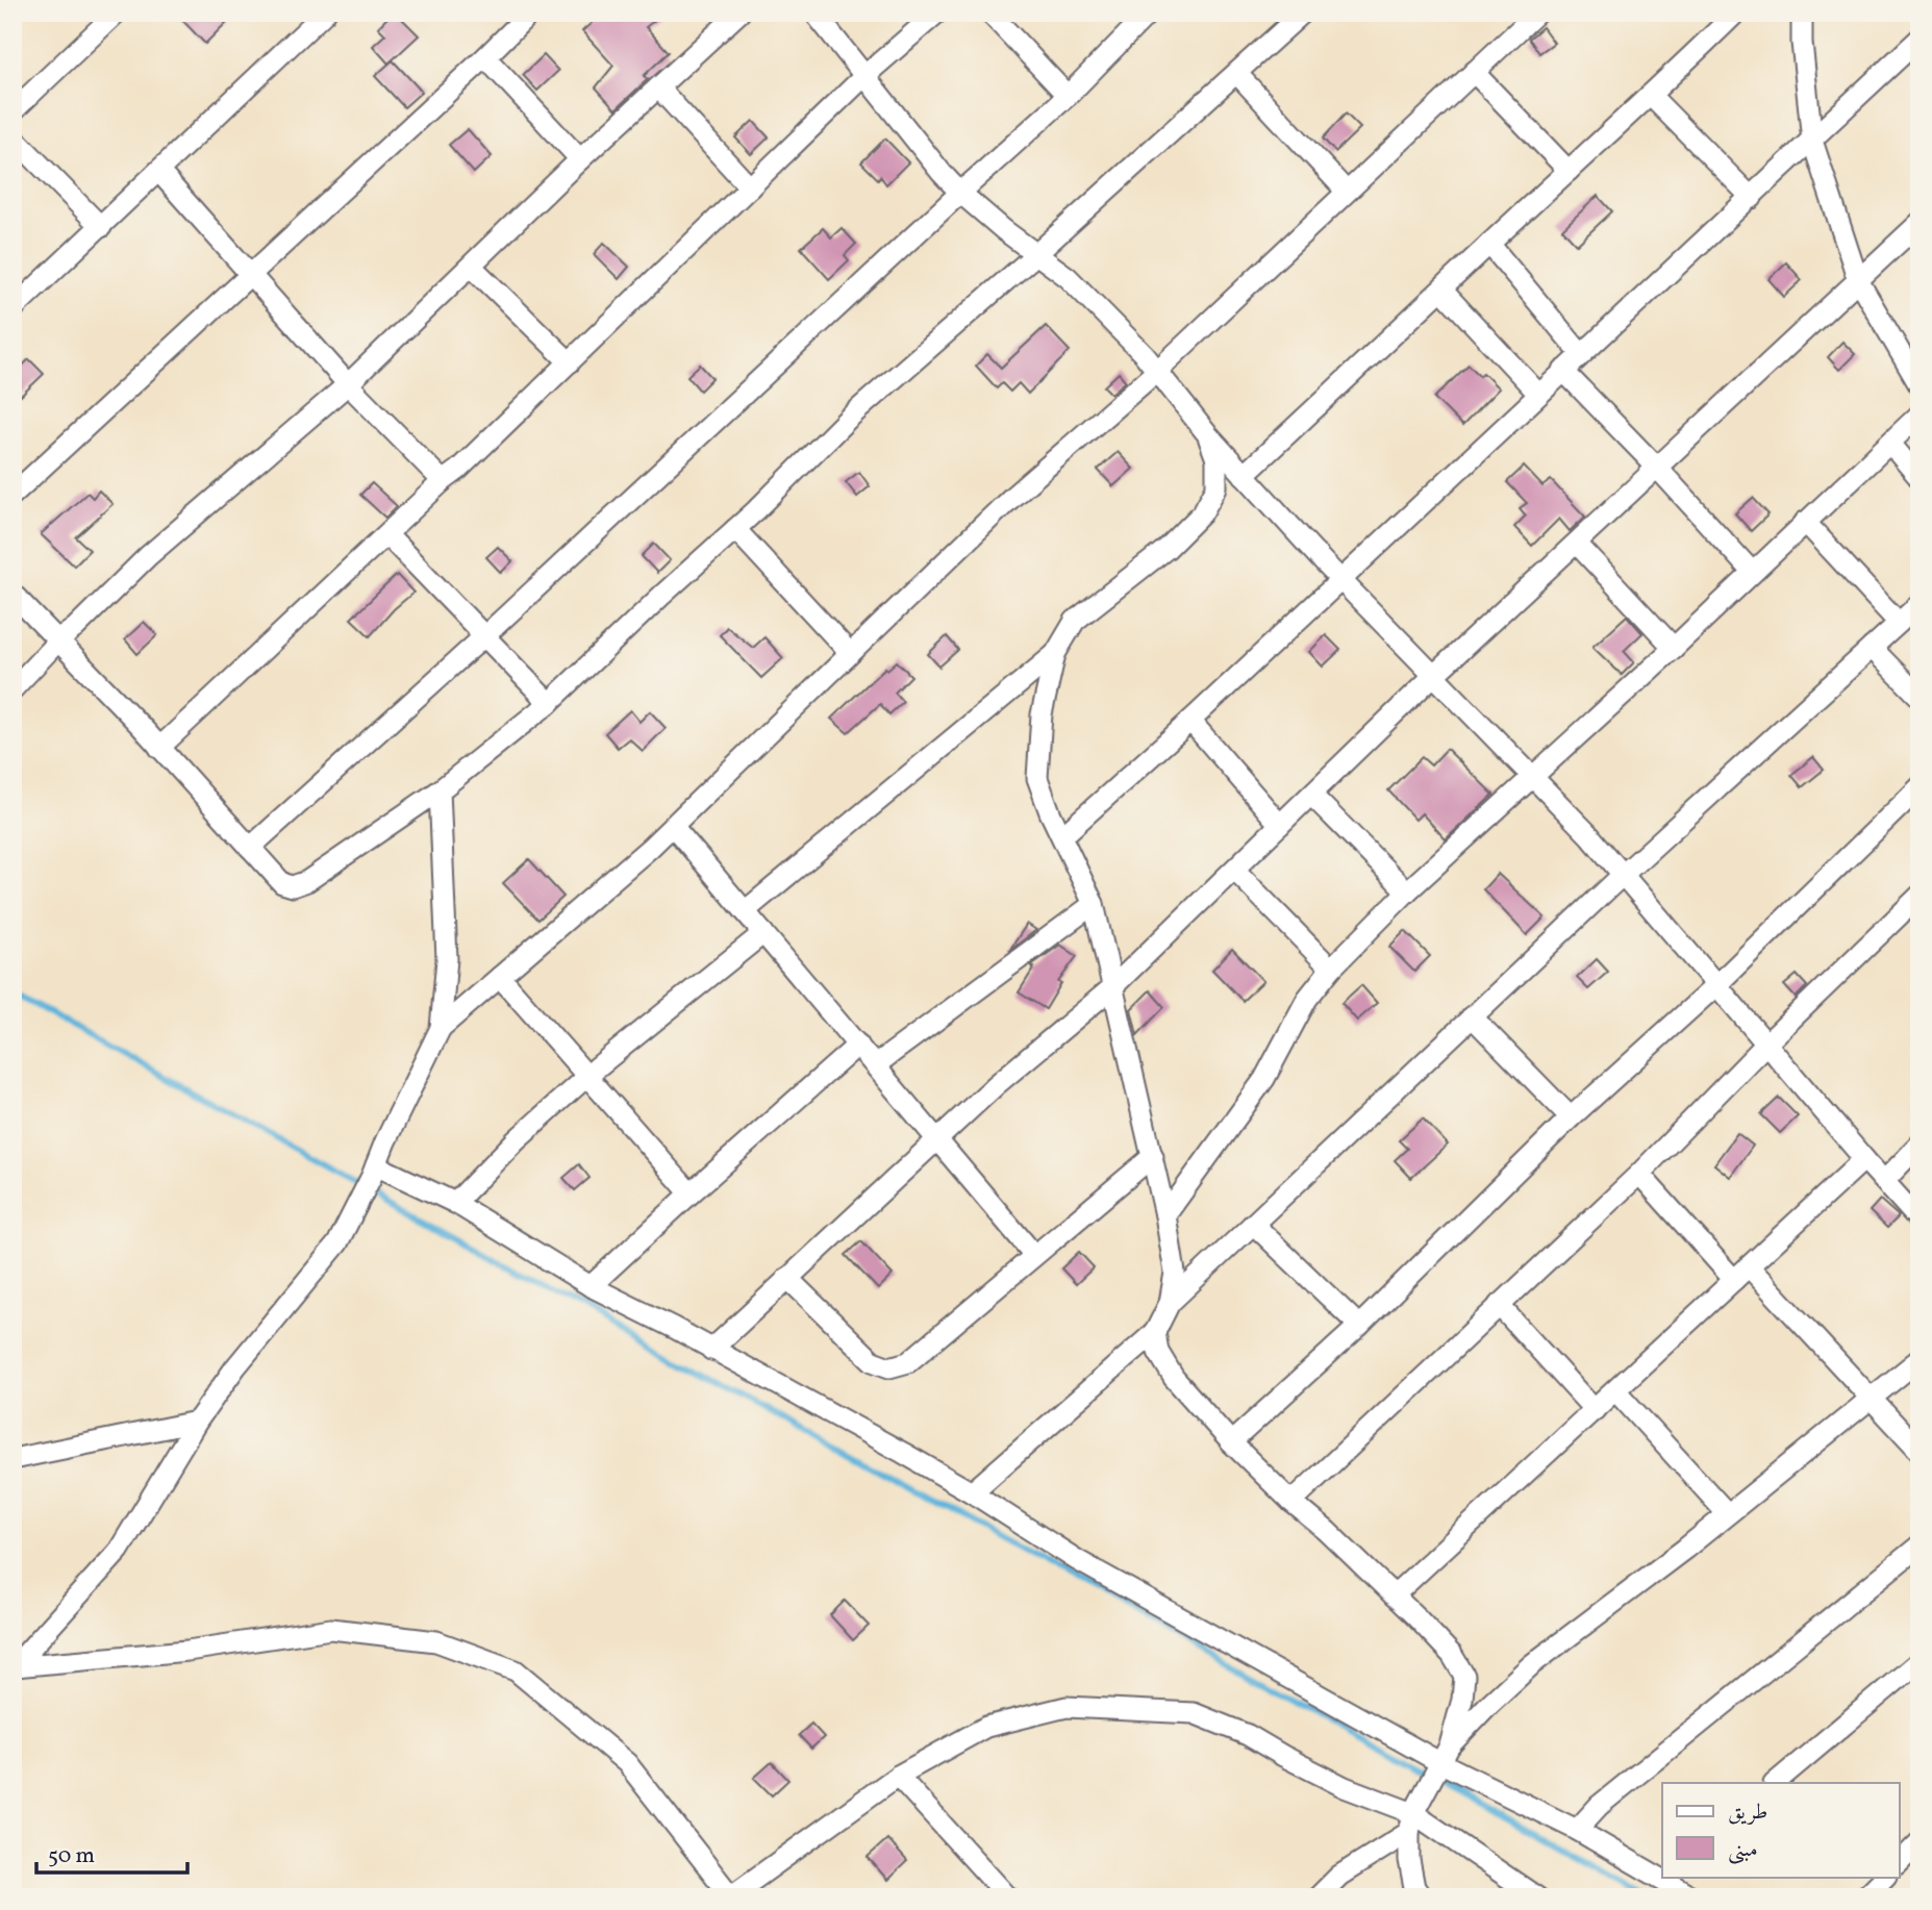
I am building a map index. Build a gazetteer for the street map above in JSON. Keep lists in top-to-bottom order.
{
  "legend": ["طريق", "مبنى"],
  "scale_bar": "50 m"
}
